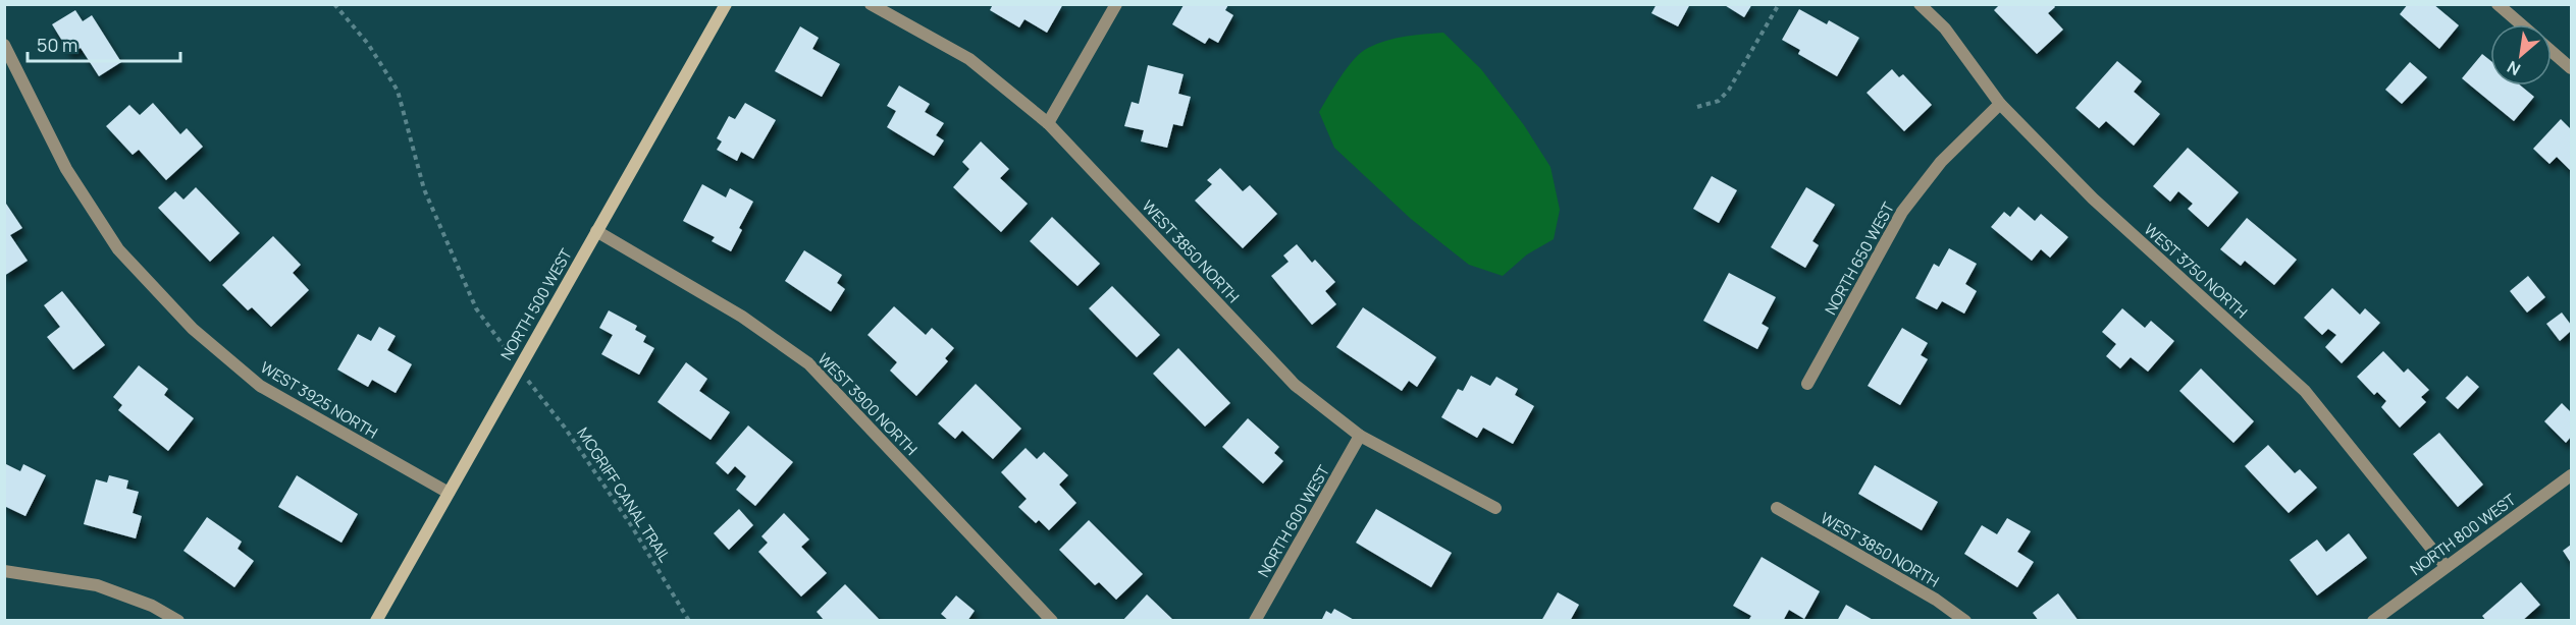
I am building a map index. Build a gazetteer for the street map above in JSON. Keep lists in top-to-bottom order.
{
  "streets": {
    "street": [
      "WEST 3850 NORTH",
      "NORTH 650 WEST",
      "WEST 3750 NORTH",
      "NORTH 500 WEST",
      "WEST 3925 NORTH",
      "WEST 3900 NORTH",
      "NORTH 600 WEST",
      "NORTH 800 WEST"
    ],
    "path": ["MCGRIFF CANAL TRAIL"]
  },
  "crossings": [
    ["WEST 3850 NORTH", "NORTH 600 WEST"],
    ["NORTH 650 WEST", "WEST 3750 NORTH"],
    ["WEST 3750 NORTH", "NORTH 800 WEST"],
    ["NORTH 500 WEST", "WEST 3925 NORTH"],
    ["NORTH 500 WEST", "WEST 3900 NORTH"]
  ],
  "scale_bar": "50 m",
  "north": "bottom left"
}
